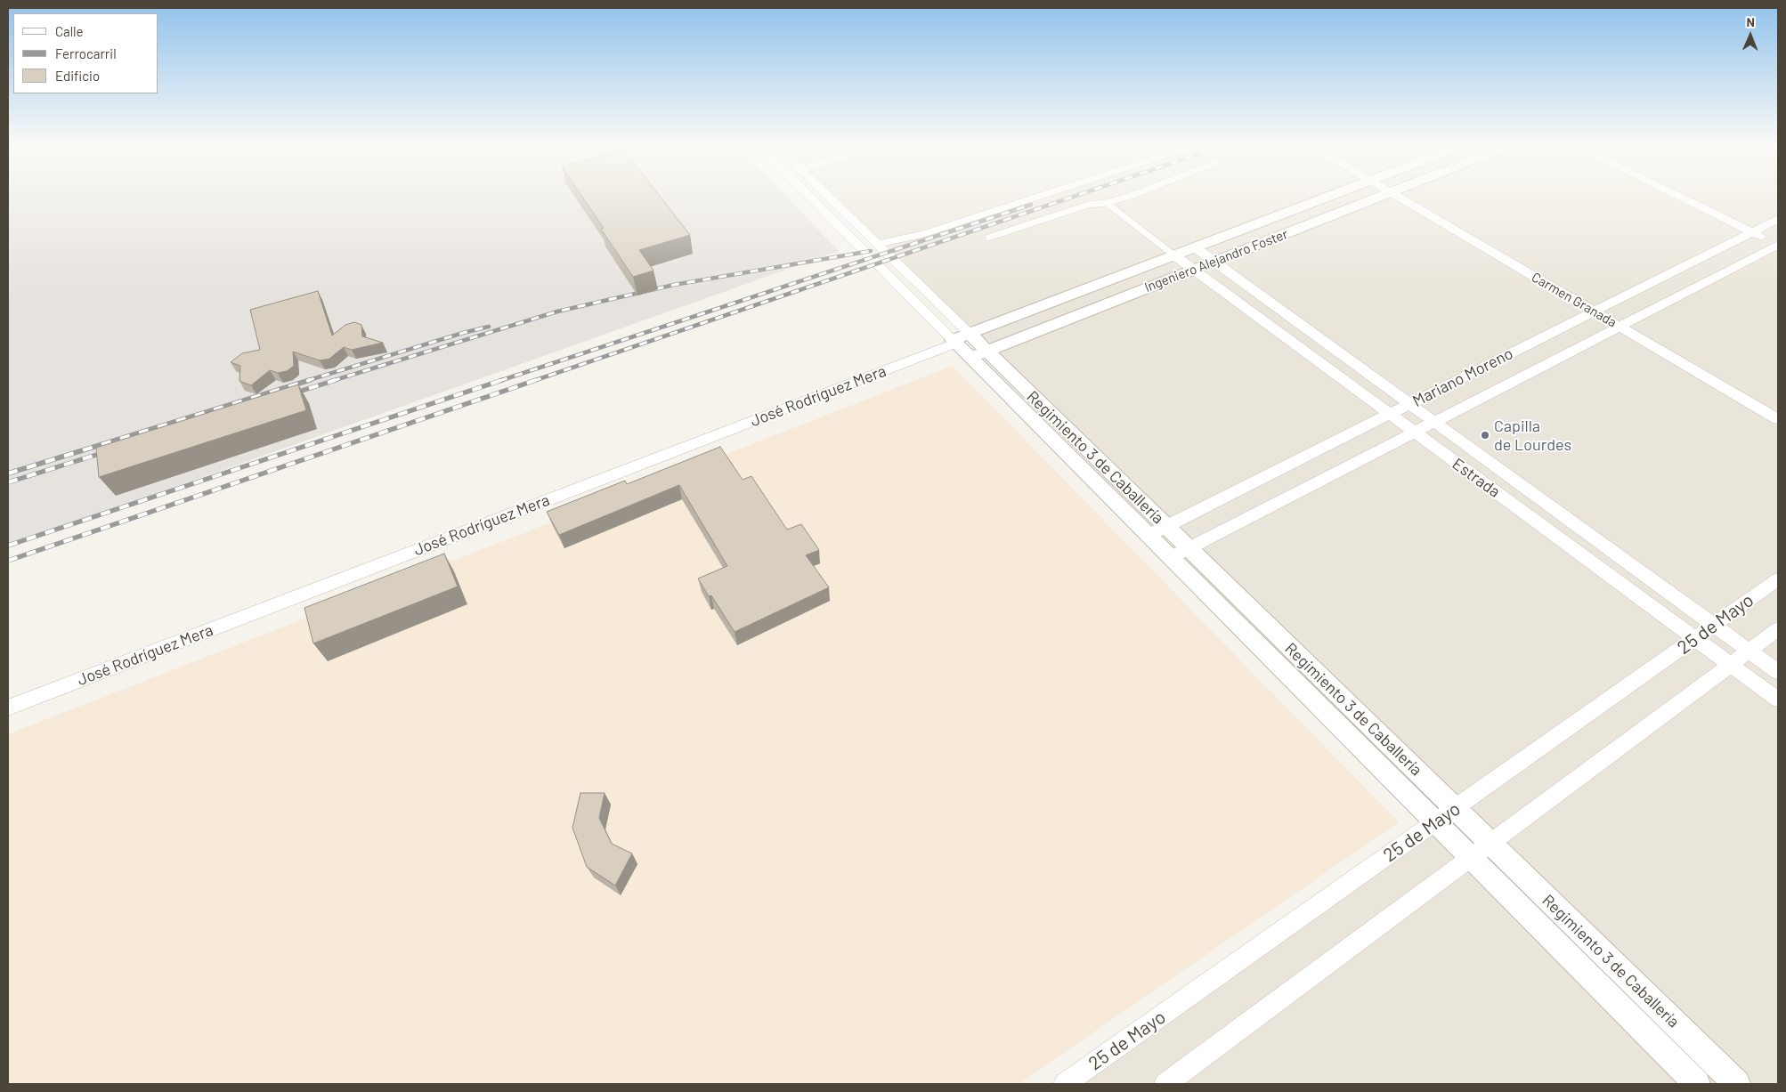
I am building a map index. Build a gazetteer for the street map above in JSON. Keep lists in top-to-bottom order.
{
  "streets": {
    "street": [
      "Ingeniero Alejandro Foster",
      "Carmen Granada",
      "Mariano Moreno",
      "José Rodríguez Mera",
      "Regimiento 3 de Caballería",
      "Estrada",
      "25 de Mayo"
    ]
  },
  "crossings": [
    ["Ingeniero Alejandro Foster", "José Rodríguez Mera"],
    ["Ingeniero Alejandro Foster", "Regimiento 3 de Caballería"],
    ["Ingeniero Alejandro Foster", "Estrada"],
    ["Carmen Granada", "Mariano Moreno"],
    ["Mariano Moreno", "Regimiento 3 de Caballería"],
    ["Mariano Moreno", "Estrada"],
    ["José Rodríguez Mera", "Regimiento 3 de Caballería"],
    ["Regimiento 3 de Caballería", "25 de Mayo"],
    ["Estrada", "25 de Mayo"]
  ],
  "places": ["Capilla de Lourdes"],
  "legend": ["Calle", "Ferrocarril", "Edificio"],
  "north": "top"
}
